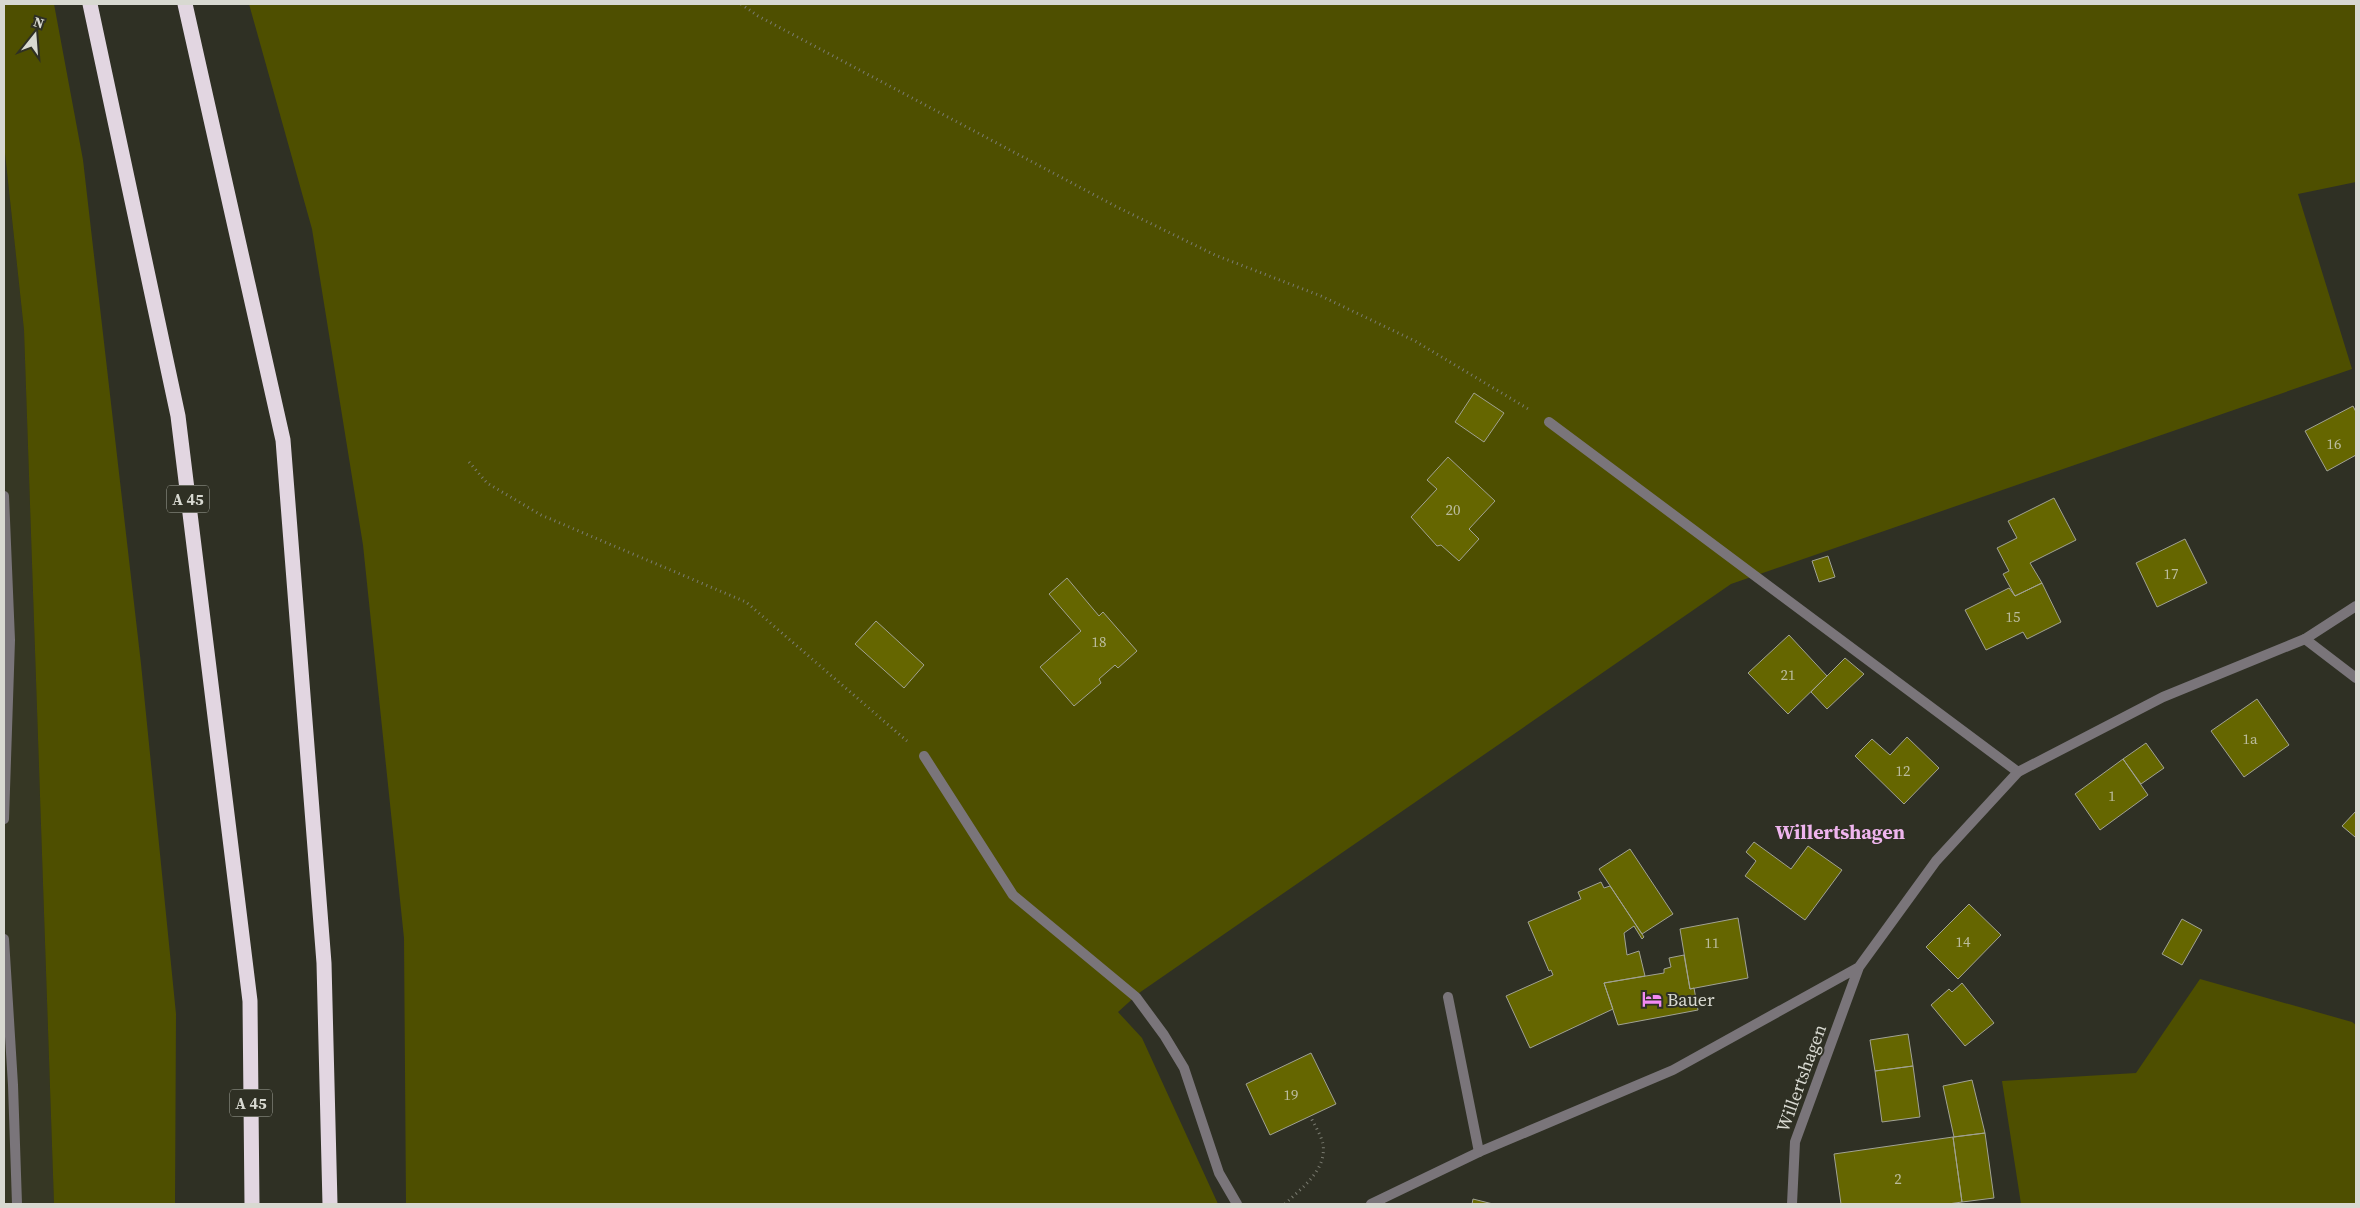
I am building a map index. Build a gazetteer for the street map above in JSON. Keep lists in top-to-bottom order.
{
  "streets": {
    "highway": ["A 45"],
    "street": ["Willertshagen"]
  },
  "districts": ["Willertshagen"],
  "places": {
    "hotel": ["Bauer"]
  },
  "house_numbers": [
    "16",
    "20",
    "17",
    "15",
    "18",
    "21",
    "1a",
    "12",
    "1",
    "14",
    "11",
    "19",
    "2"
  ],
  "north": "top"
}
